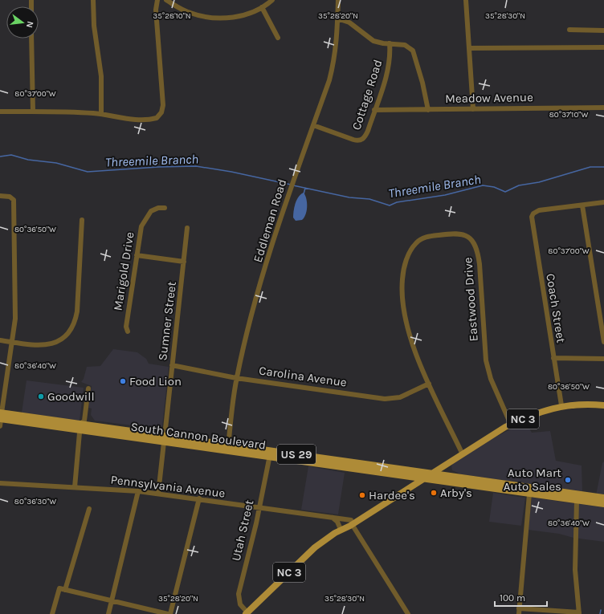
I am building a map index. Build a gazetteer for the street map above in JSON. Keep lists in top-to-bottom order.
{
  "streets": {
    "main road": ["NC 3", "South Cannon Boulevard", "US 29"],
    "street": [
      "Cottage Road",
      "Meadow Avenue",
      "Eddleman Road",
      "Marigold Drive",
      "Eastwood Drive",
      "Coach Street",
      "Sumner Street",
      "Carolina Avenue",
      "Pennsylvania Avenue",
      "Utah Street"
    ]
  },
  "crossings": [
    ["Cottage Road", "Meadow Avenue"],
    ["Cottage Road", "Eddleman Road"],
    ["Eddleman Road", "Carolina Avenue"],
    ["Eddleman Road", "South Cannon Boulevard"],
    ["Eastwood Drive", "Carolina Avenue"],
    ["Eastwood Drive", "NC 3"],
    ["Coach Street", "NC 3"],
    ["Sumner Street", "Carolina Avenue"],
    ["Sumner Street", "South Cannon Boulevard"],
    ["Sumner Street", "Pennsylvania Avenue"],
    ["NC 3", "South Cannon Boulevard"],
    ["NC 3", "Pennsylvania Avenue"],
    ["NC 3", "Utah Street"],
    ["South Cannon Boulevard", "US 29"],
    ["South Cannon Boulevard", "Utah Street"],
    ["Pennsylvania Avenue", "Utah Street"]
  ],
  "water": ["Threemile Branch"],
  "places": [
    "Food Lion",
    "Goodwill",
    "Auto Mart Auto Sales",
    "Arby's",
    "Hardee's"
  ],
  "scale_bar": "100 m",
  "north": "right",
  "coordinates": [
    "35°28'10\"N",
    "35°28'20\"N",
    "35°28'30\"N",
    "80°37'00\"W",
    "80°37'10\"W",
    "80°36'50\"W",
    "80°36'40\"W",
    "80°36'30\"W"
  ]
}
